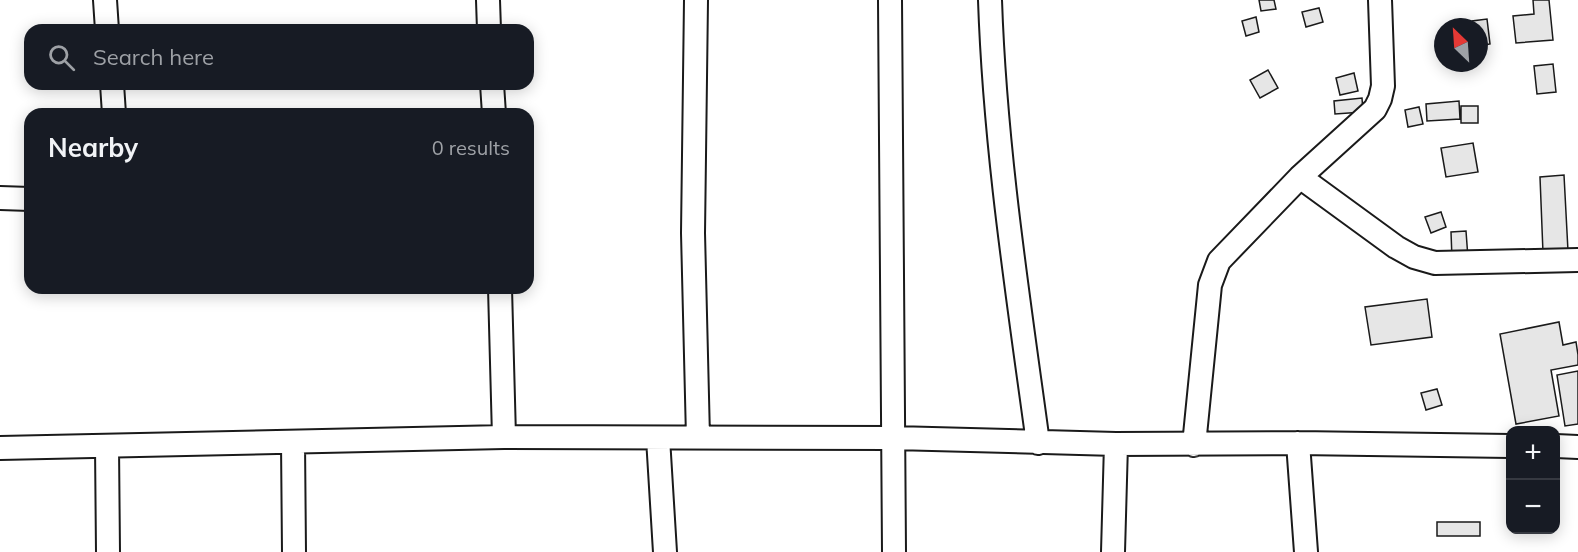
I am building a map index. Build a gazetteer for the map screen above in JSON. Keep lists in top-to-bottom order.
{
  "north": "top left",
  "page": {
    "search": "Search here",
    "heading": ["Nearby", "0 results"],
    "map_buttons": ["+", "−"]
  }
}
